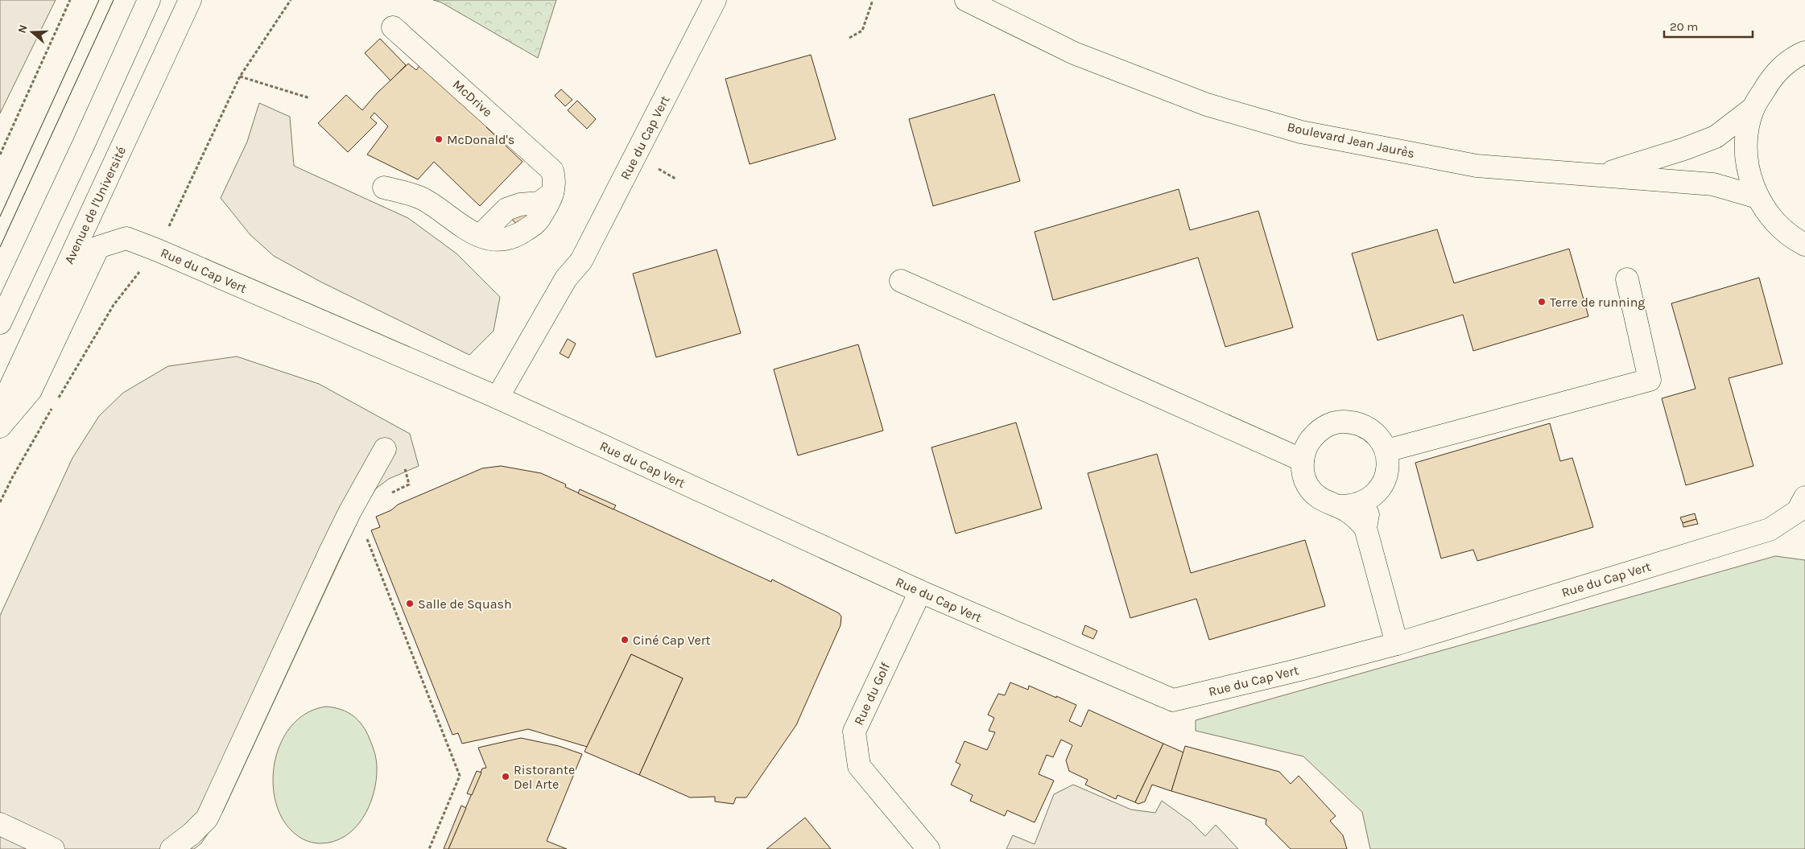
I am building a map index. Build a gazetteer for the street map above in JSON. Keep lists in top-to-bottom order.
{
  "streets": {
    "street": [
      "McDrive",
      "Rue du Cap Vert",
      "Boulevard Jean Jaurès",
      "Avenue de l'Université",
      "Rue du Golf"
    ]
  },
  "crossings": [
    ["Rue du Cap Vert", "Rue du Golf"]
  ],
  "places": [
    "McDonald's",
    "Terre de running",
    "Salle de Squash",
    "Ciné Cap Vert",
    "Ristorante Del Arte"
  ],
  "scale_bar": "20 m",
  "north": "left"
}
